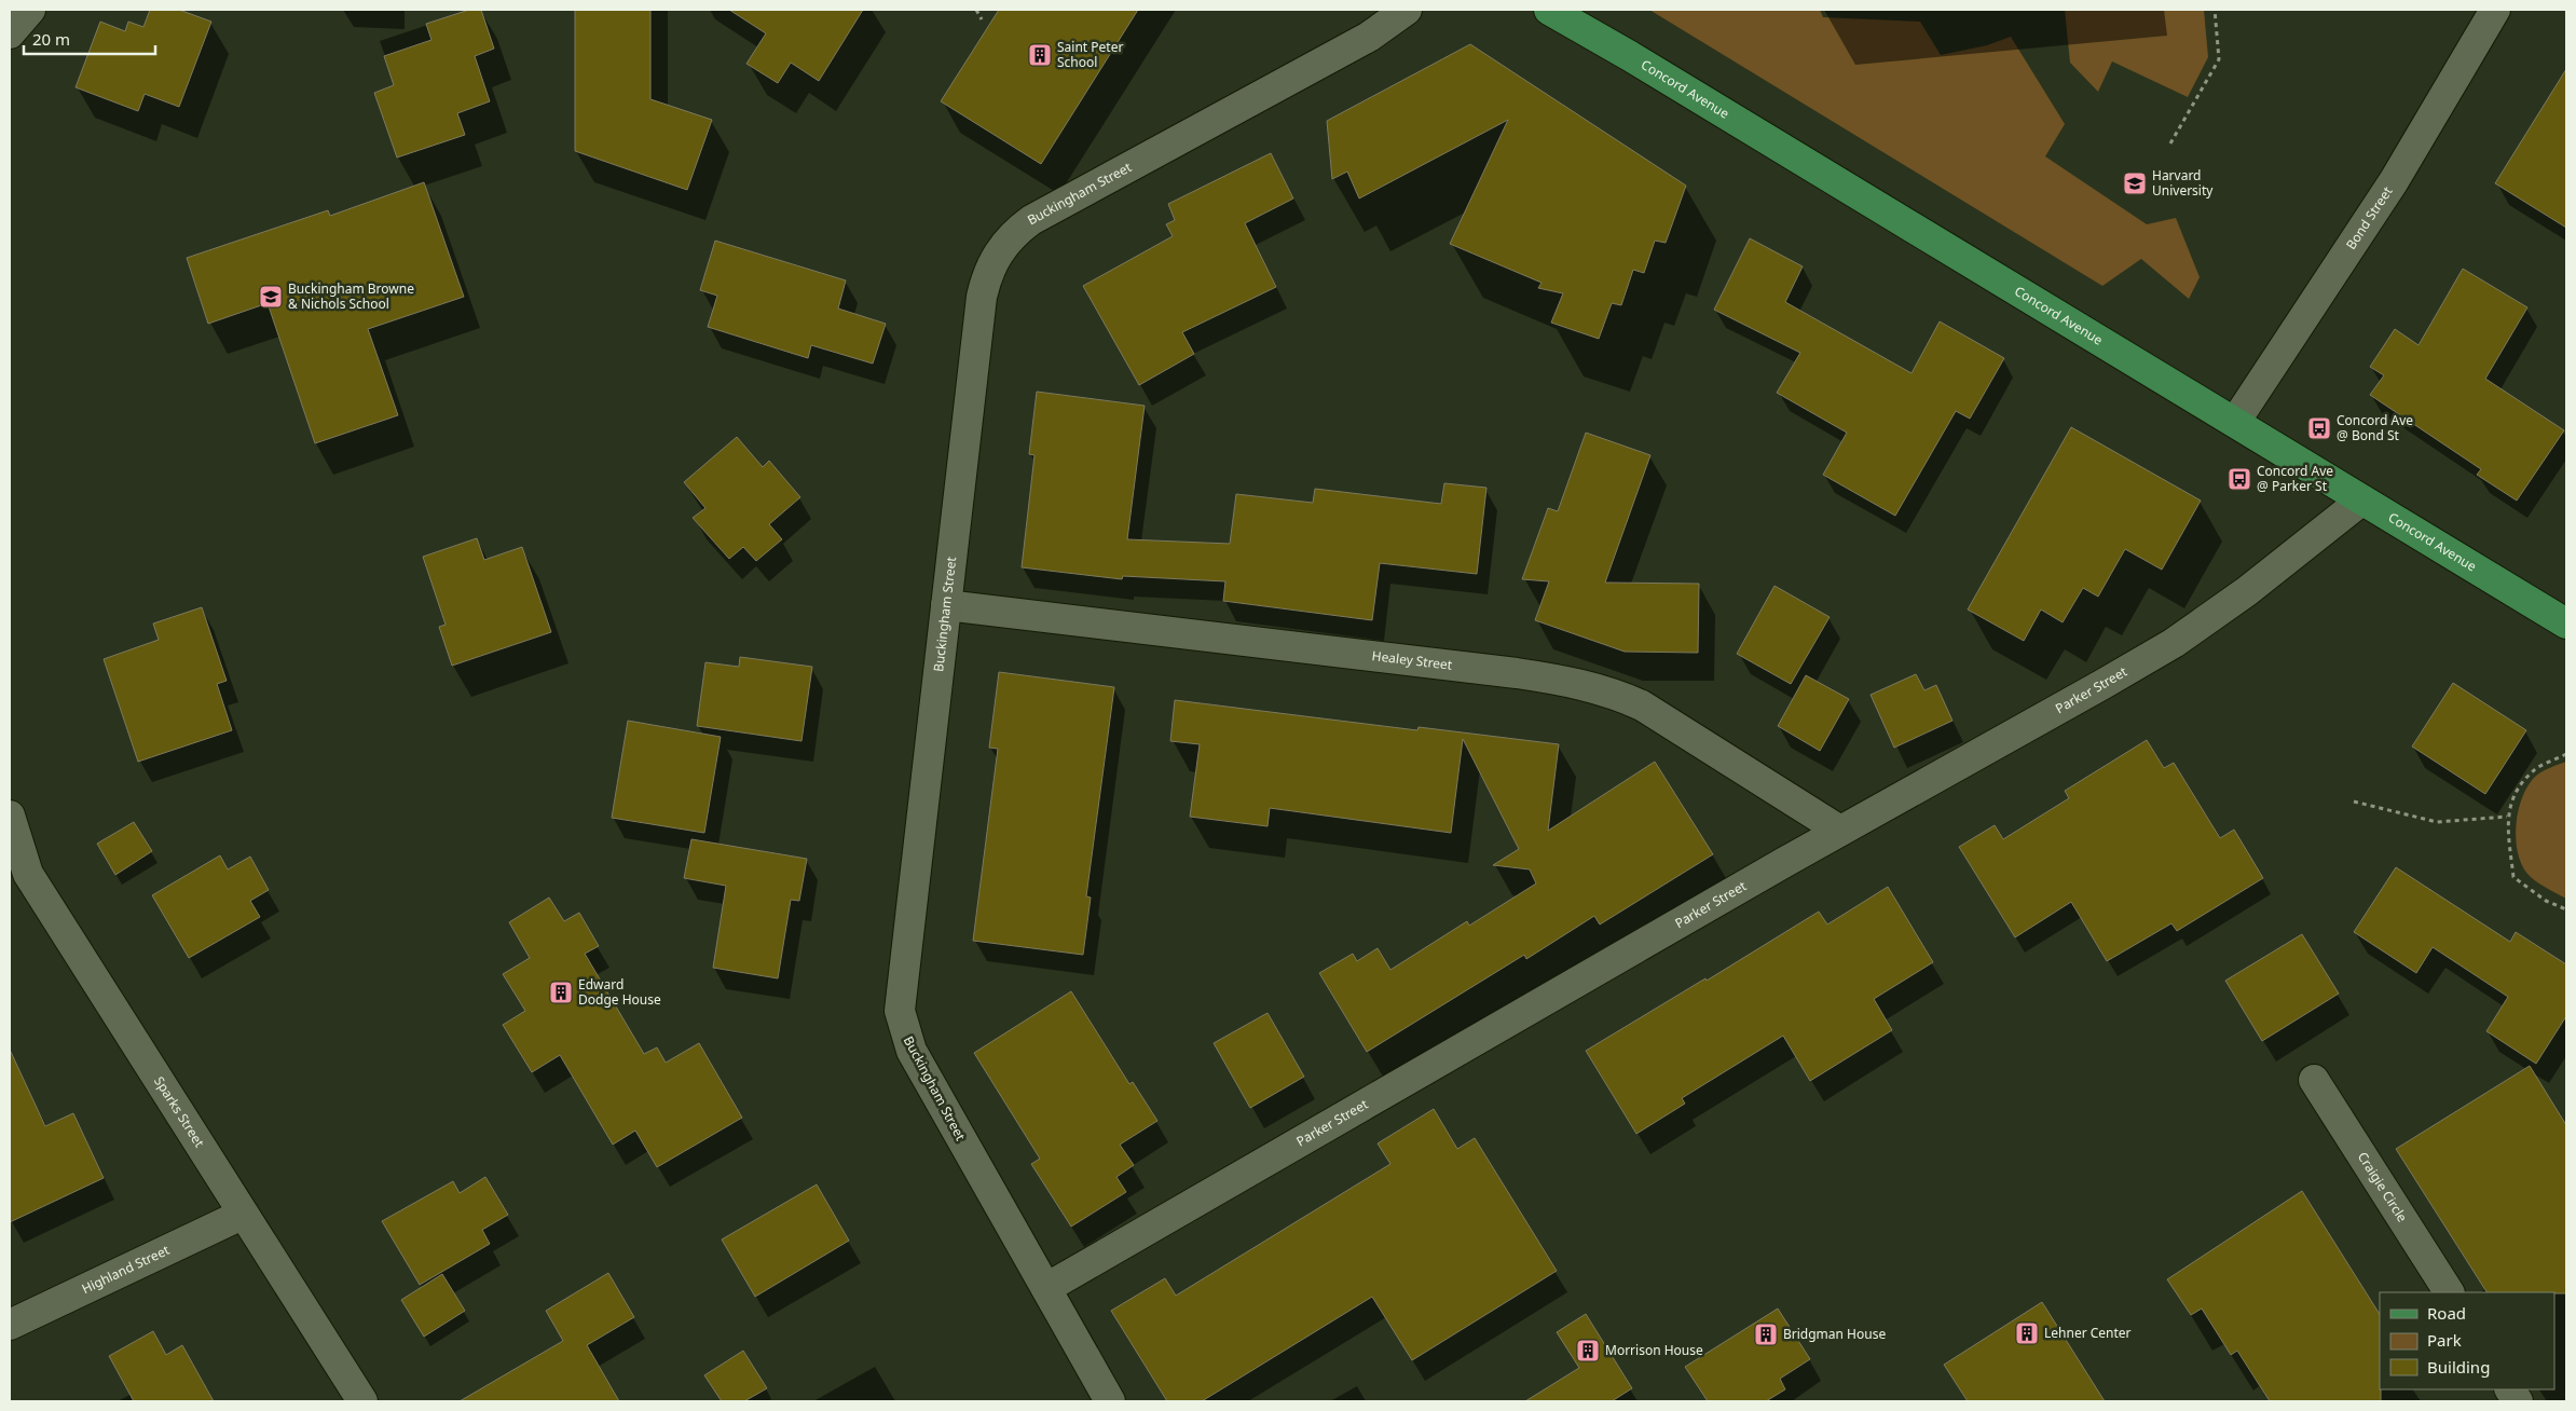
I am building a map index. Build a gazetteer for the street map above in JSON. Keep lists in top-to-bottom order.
{
  "streets": {
    "main road": ["Concord Avenue"],
    "street": [
      "Buckingham Street",
      "Bond Street",
      "Healey Street",
      "Parker Street",
      "Sparks Street",
      "Craigie Circle",
      "Highland Street"
    ]
  },
  "crossings": [
    ["Concord Avenue", "Bond Street"],
    ["Concord Avenue", "Parker Street"],
    ["Buckingham Street", "Healey Street"],
    ["Buckingham Street", "Parker Street"],
    ["Healey Street", "Parker Street"],
    ["Sparks Street", "Highland Street"]
  ],
  "places": {
    "building": [
      "Saint Peter School",
      "Edward Dodge House",
      "Lehner Center",
      "Bridgman House",
      "Morrison House"
    ],
    "school or university": ["Harvard University", "Buckingham Browne & Nichols School"],
    "bus stop": ["Concord Ave @ Bond St", "Concord Ave @ Parker St"]
  },
  "legend": ["Road", "Park", "Building"],
  "scale_bar": "20 m"
}
